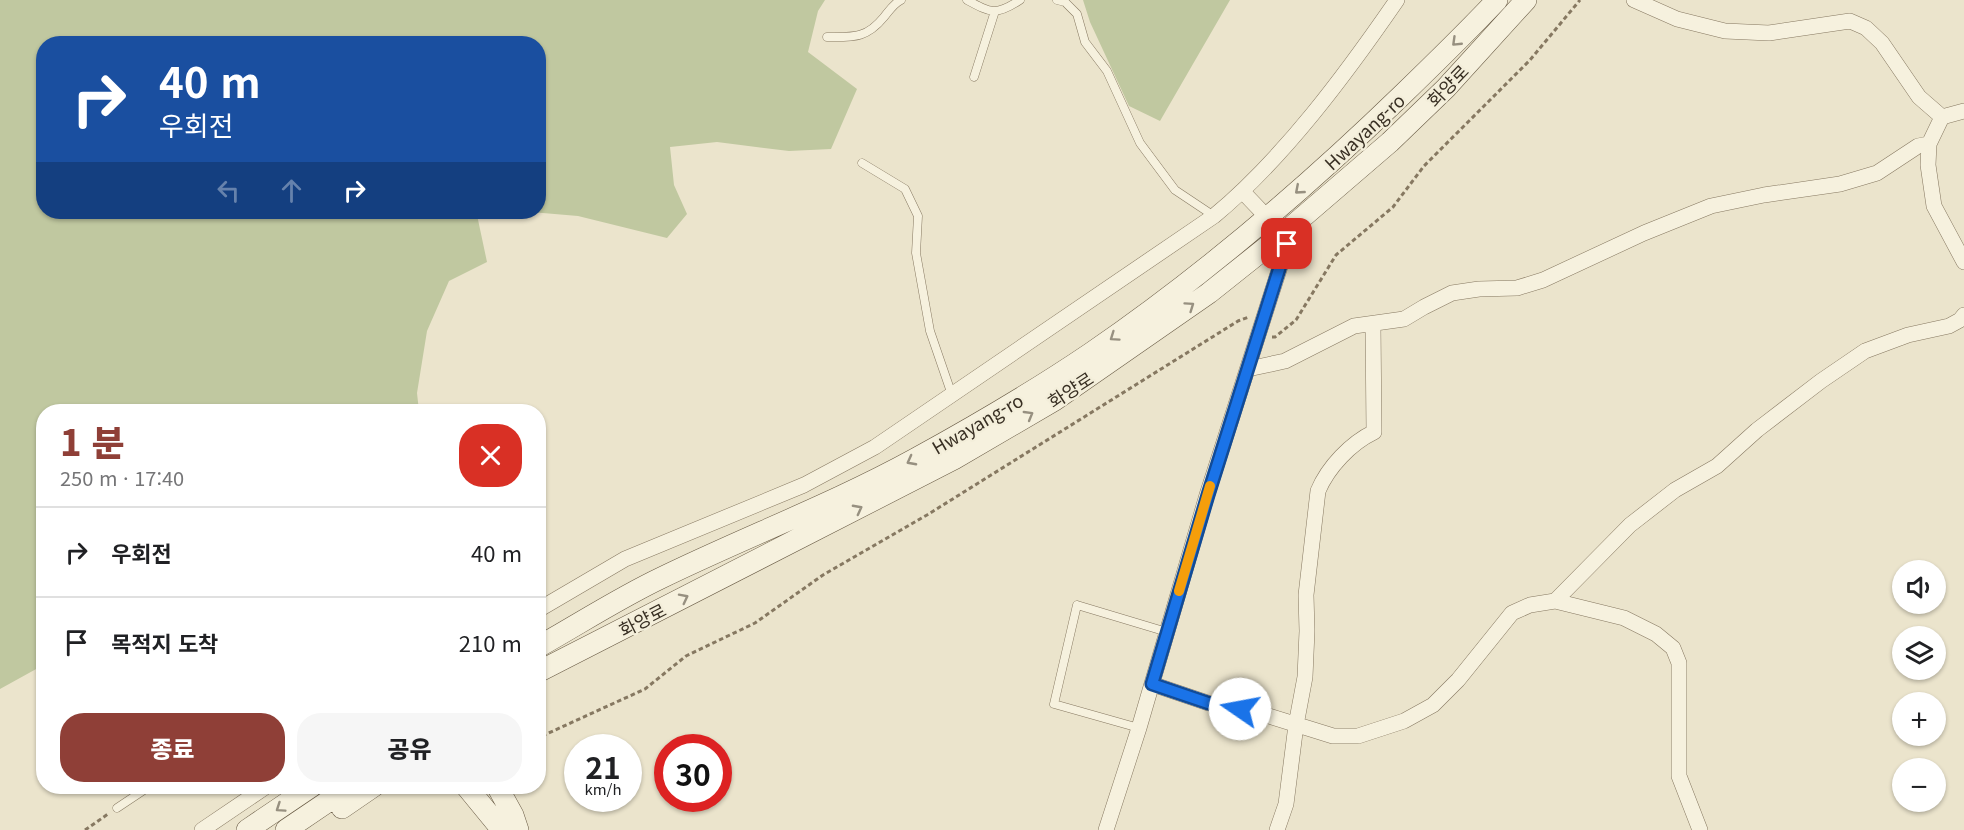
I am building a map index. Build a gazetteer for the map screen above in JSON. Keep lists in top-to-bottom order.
{
  "streets": {
    "main road": ["화양로", "Hwayang-ro"]
  },
  "one_way": ["화양로"],
  "page": {
    "turn": ["40 m", "우회전"],
    "heading": ["1 분", "250 m · 17:40"],
    "list": [
      {
        "name": "우회전",
        "value": "40 m"
      },
      {
        "name": "목적지 도착",
        "value": "210 m"
      }
    ],
    "map_buttons": ["+", "−"],
    "buttons": ["종료", "공유"],
    "speed": "21 km/h",
    "limit": "30"
  }
}
